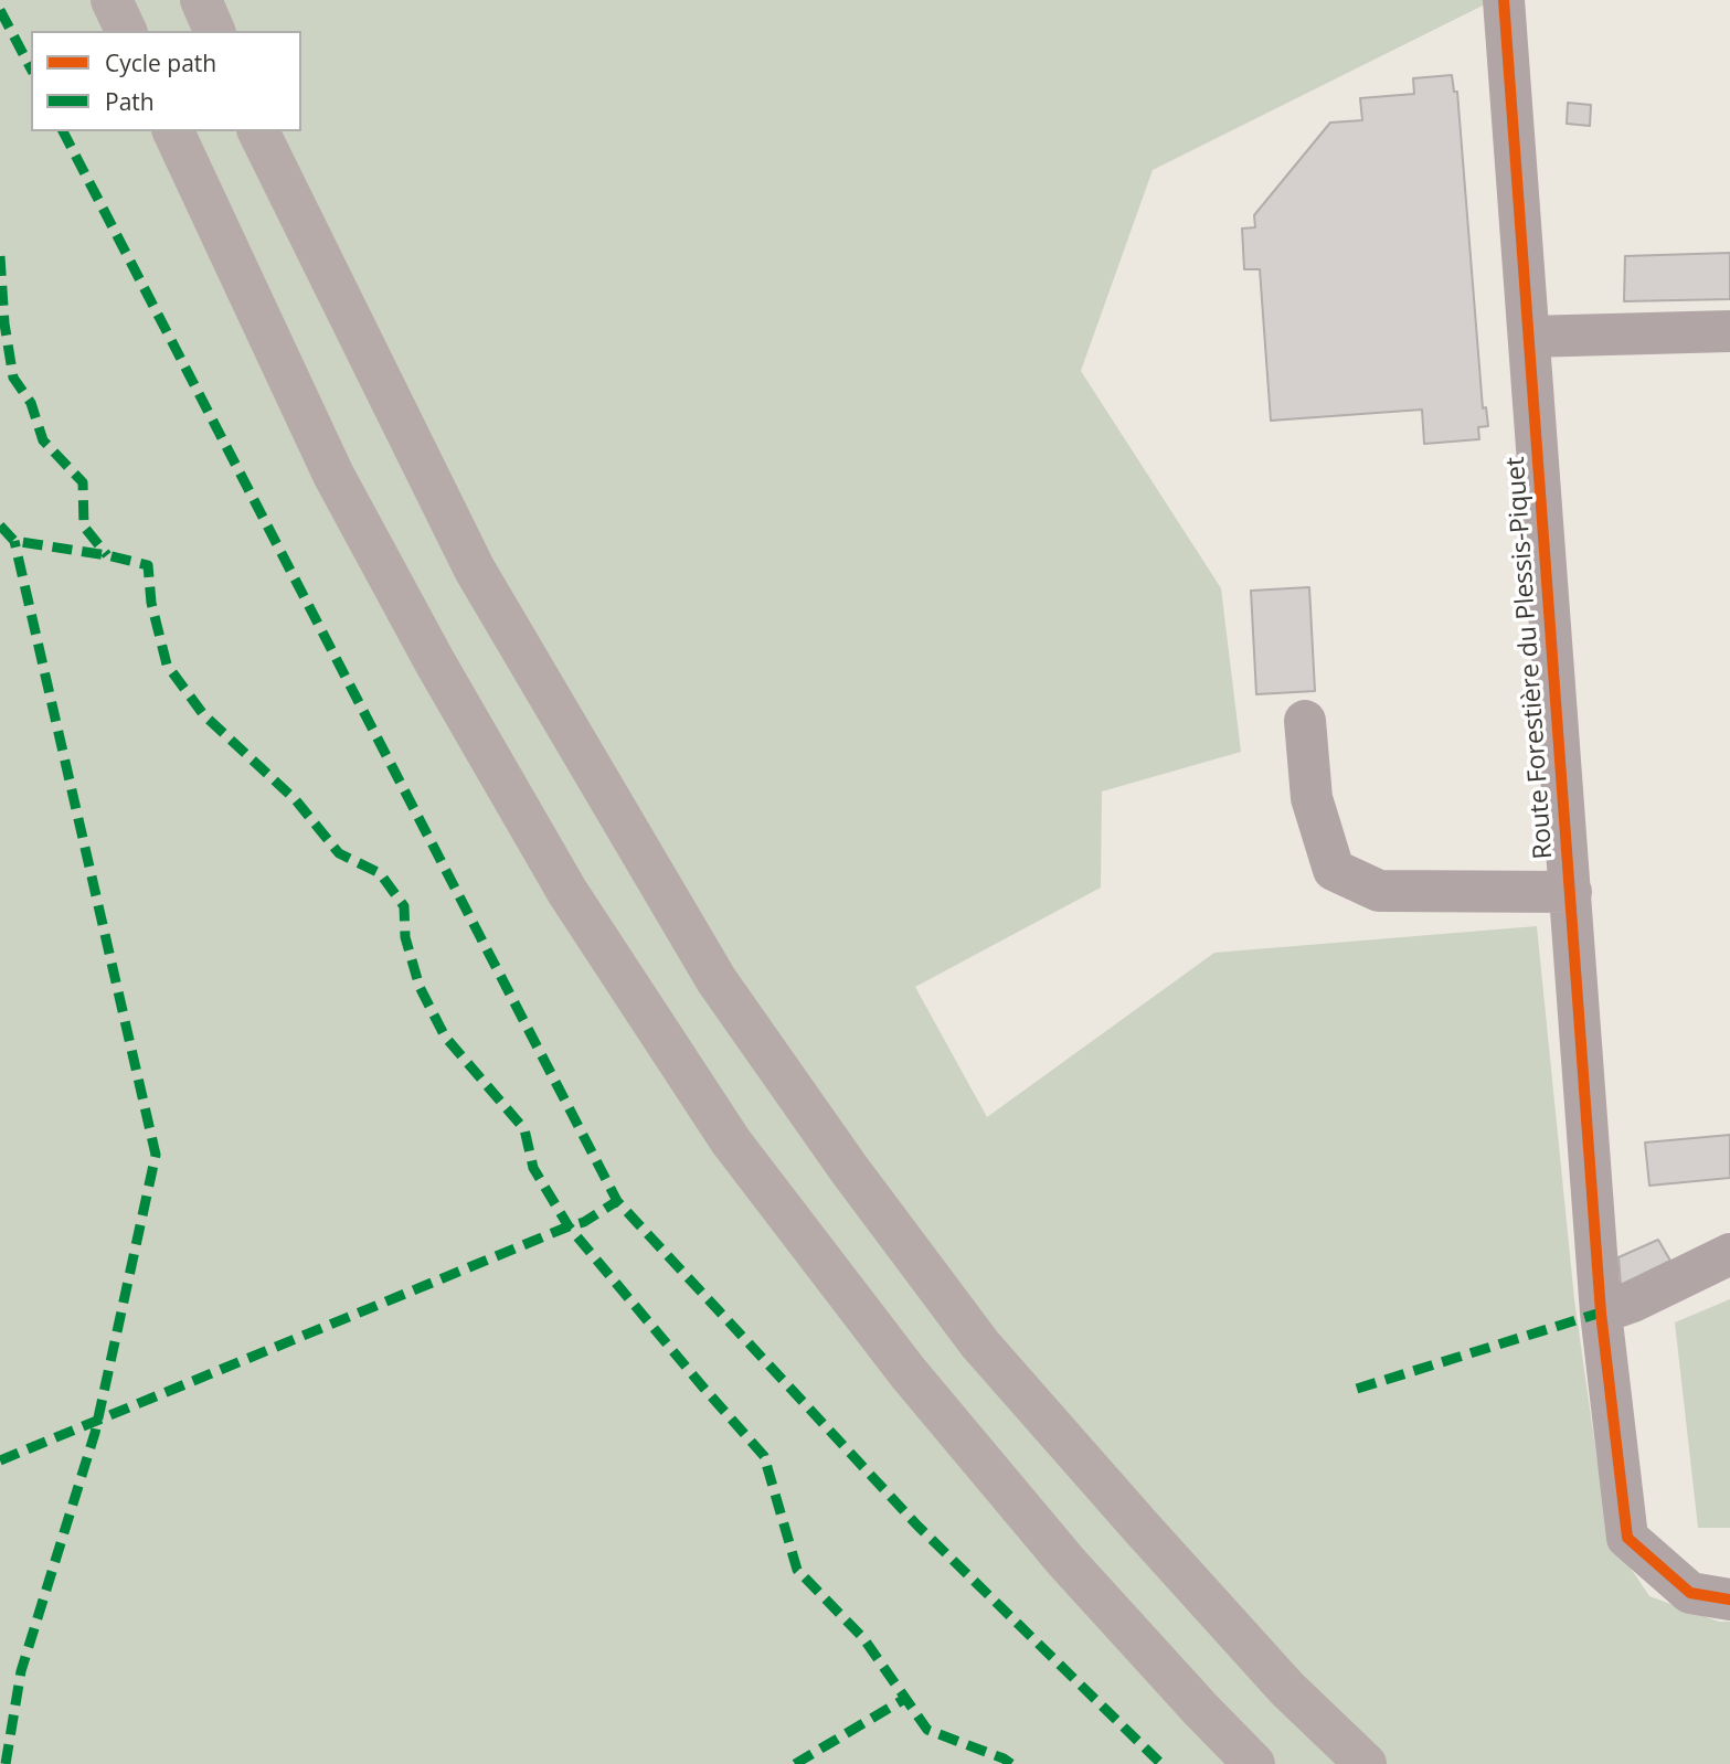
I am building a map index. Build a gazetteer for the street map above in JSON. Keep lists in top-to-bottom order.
{
  "streets": {
    "street": ["Route Forestière du Plessis-Piquet"]
  },
  "legend": ["Cycle path", "Path"]
}
